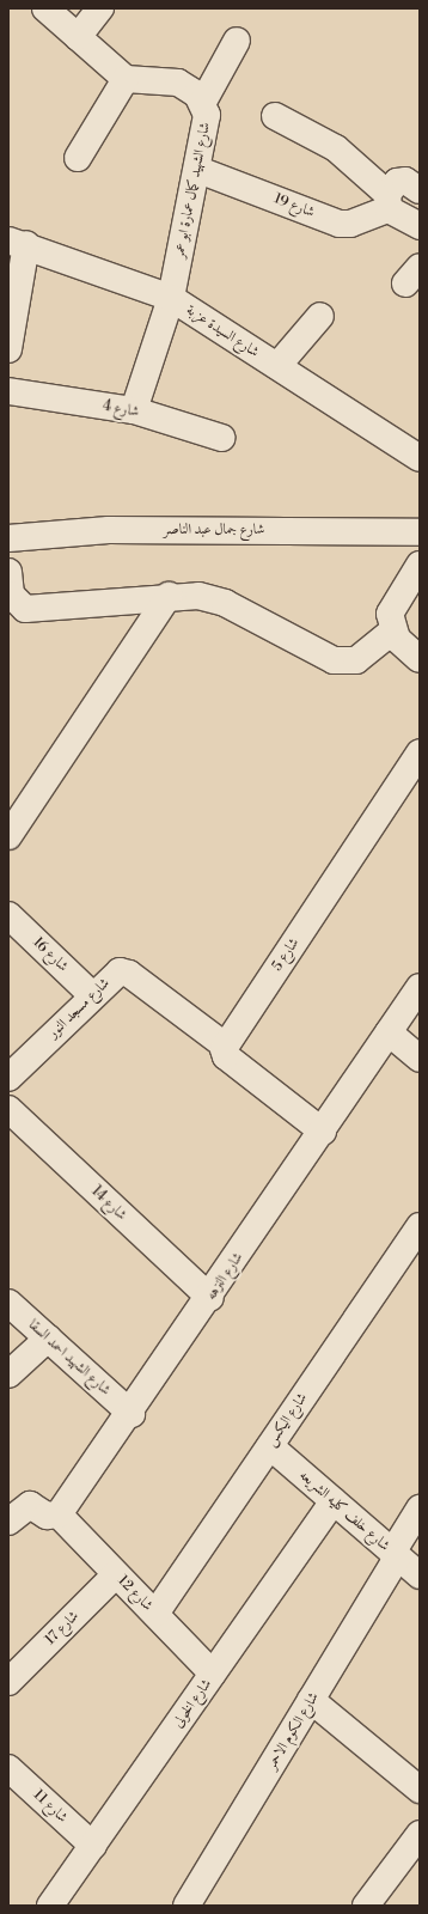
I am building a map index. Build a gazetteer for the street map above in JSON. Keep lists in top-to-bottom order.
{
  "streets": {
    "street": [
      "شارع الشهيد كمال عمارة ابو عمر",
      "شارع 19",
      "شارع السيدة عزبة",
      "شارع 4",
      "شارع جمال عبد الناصر",
      "شارع 16",
      "شارع 5",
      "شارع مسجد النور",
      "شارع 14",
      "شارع النزهه",
      "شارع الشهيد احمد السقا",
      "شارع اليكس",
      "شارع خلف كليه الشريعه",
      "شارع 12",
      "شارع 17",
      "شارع الخولى",
      "شارع الكوم الاحمر",
      "شارع 11"
    ]
  },
  "crossings": [
    ["شارع الشهيد كمال عمارة ابو عمر", "شارع 19"],
    ["شارع الشهيد كمال عمارة ابو عمر", "شارع السيدة عزبة"],
    ["شارع الشهيد كمال عمارة ابو عمر", "شارع 4"],
    ["شارع 16", "شارع مسجد النور"],
    ["شارع 5", "شارع مسجد النور"],
    ["شارع 14", "شارع النزهه"],
    ["شارع النزهه", "شارع الشهيد احمد السقا"],
    ["شارع النزهه", "شارع 12"],
    ["شارع اليكس", "شارع خلف كليه الشريعه"],
    ["شارع اليكس", "شارع 12"],
    ["شارع خلف كليه الشريعه", "شارع الخولى"],
    ["شارع خلف كليه الشريعه", "شارع الكوم الاحمر"],
    ["شارع 12", "شارع 17"],
    ["شارع 12", "شارع الخولى"],
    ["شارع الخولى", "شارع 11"]
  ]
}
